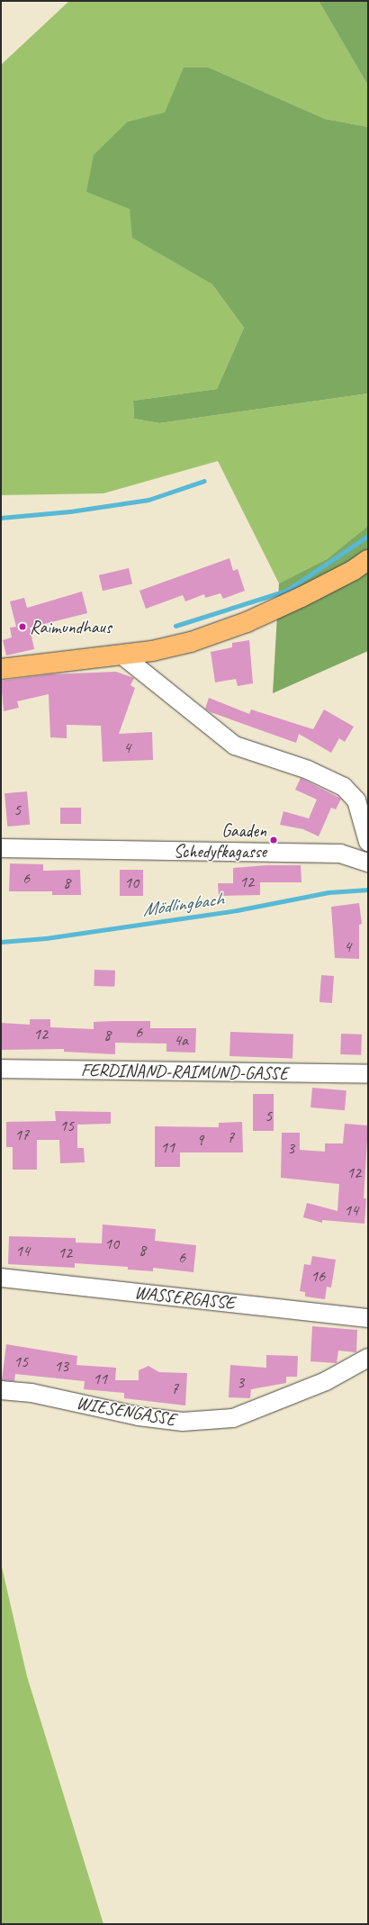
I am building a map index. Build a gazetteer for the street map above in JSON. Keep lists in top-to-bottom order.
{
  "streets": {
    "street": ["FERDINAND-RAIMUND-GASSE", "WASSERGASSE", "WIESENGASSE"]
  },
  "water": ["Mödlingbach"],
  "places": ["Raimundhaus", "Gaaden Schedyfkagasse"],
  "house_numbers": [
    "4",
    "5",
    "6",
    "12",
    "8",
    "10",
    "4",
    "6",
    "12",
    "8",
    "4a",
    "5",
    "15",
    "17",
    "7",
    "9",
    "11",
    "3",
    "12",
    "14",
    "10",
    "8",
    "14",
    "12",
    "6",
    "16",
    "15",
    "13",
    "11",
    "3",
    "7"
  ]
}
